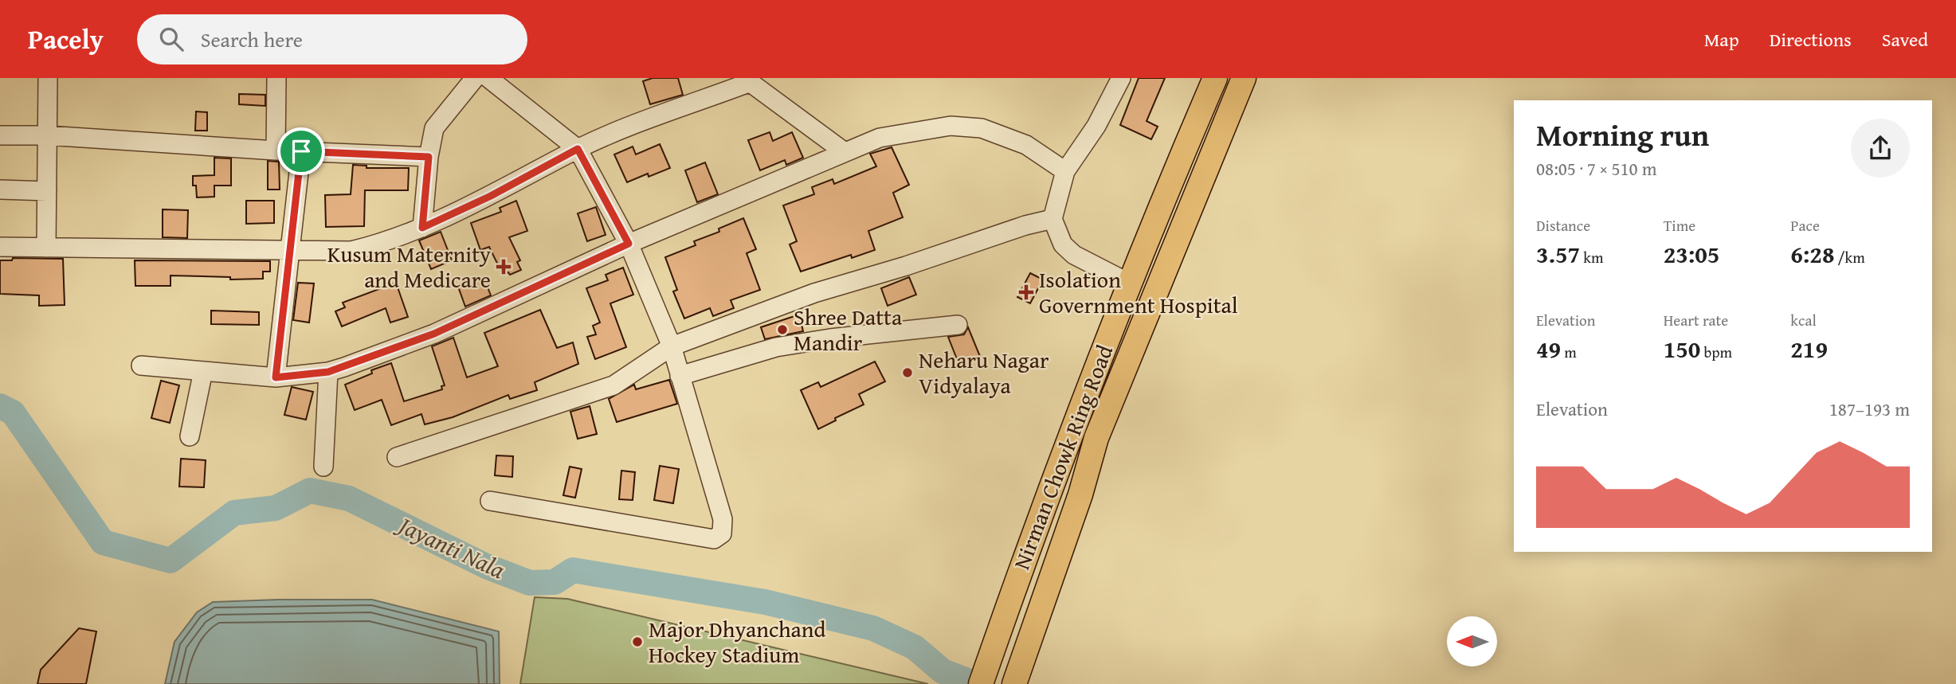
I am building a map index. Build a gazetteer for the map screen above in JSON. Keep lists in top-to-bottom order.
{
  "streets": {
    "main road": ["Nirman Chowk Ring Road"]
  },
  "water": ["Jayanti Nala"],
  "places": {
    "health": ["Kusum Maternity and Medicare", "Isolation Government Hospital"],
    "other": ["Shree Datta Mandir", "Neharu Nagar Vidyalaya", "Major Dhyanchand Hockey Stadium"]
  },
  "north": "left",
  "page": {
    "header": "Pacely",
    "search": "Search here",
    "nav": ["Map", "Directions", "Saved"],
    "heading": ["Morning run", "08:05 · 7 × 510 m"],
    "stats": [
      ["Distance", "3.57 km"],
      ["Time", "23:05"],
      ["Pace", "6:28 /km"],
      ["Elevation", "49 m"],
      ["Heart rate", "150 bpm"],
      ["kcal", "219"]
    ],
    "chart": ["Elevation", "187–193 m"]
  }
}
